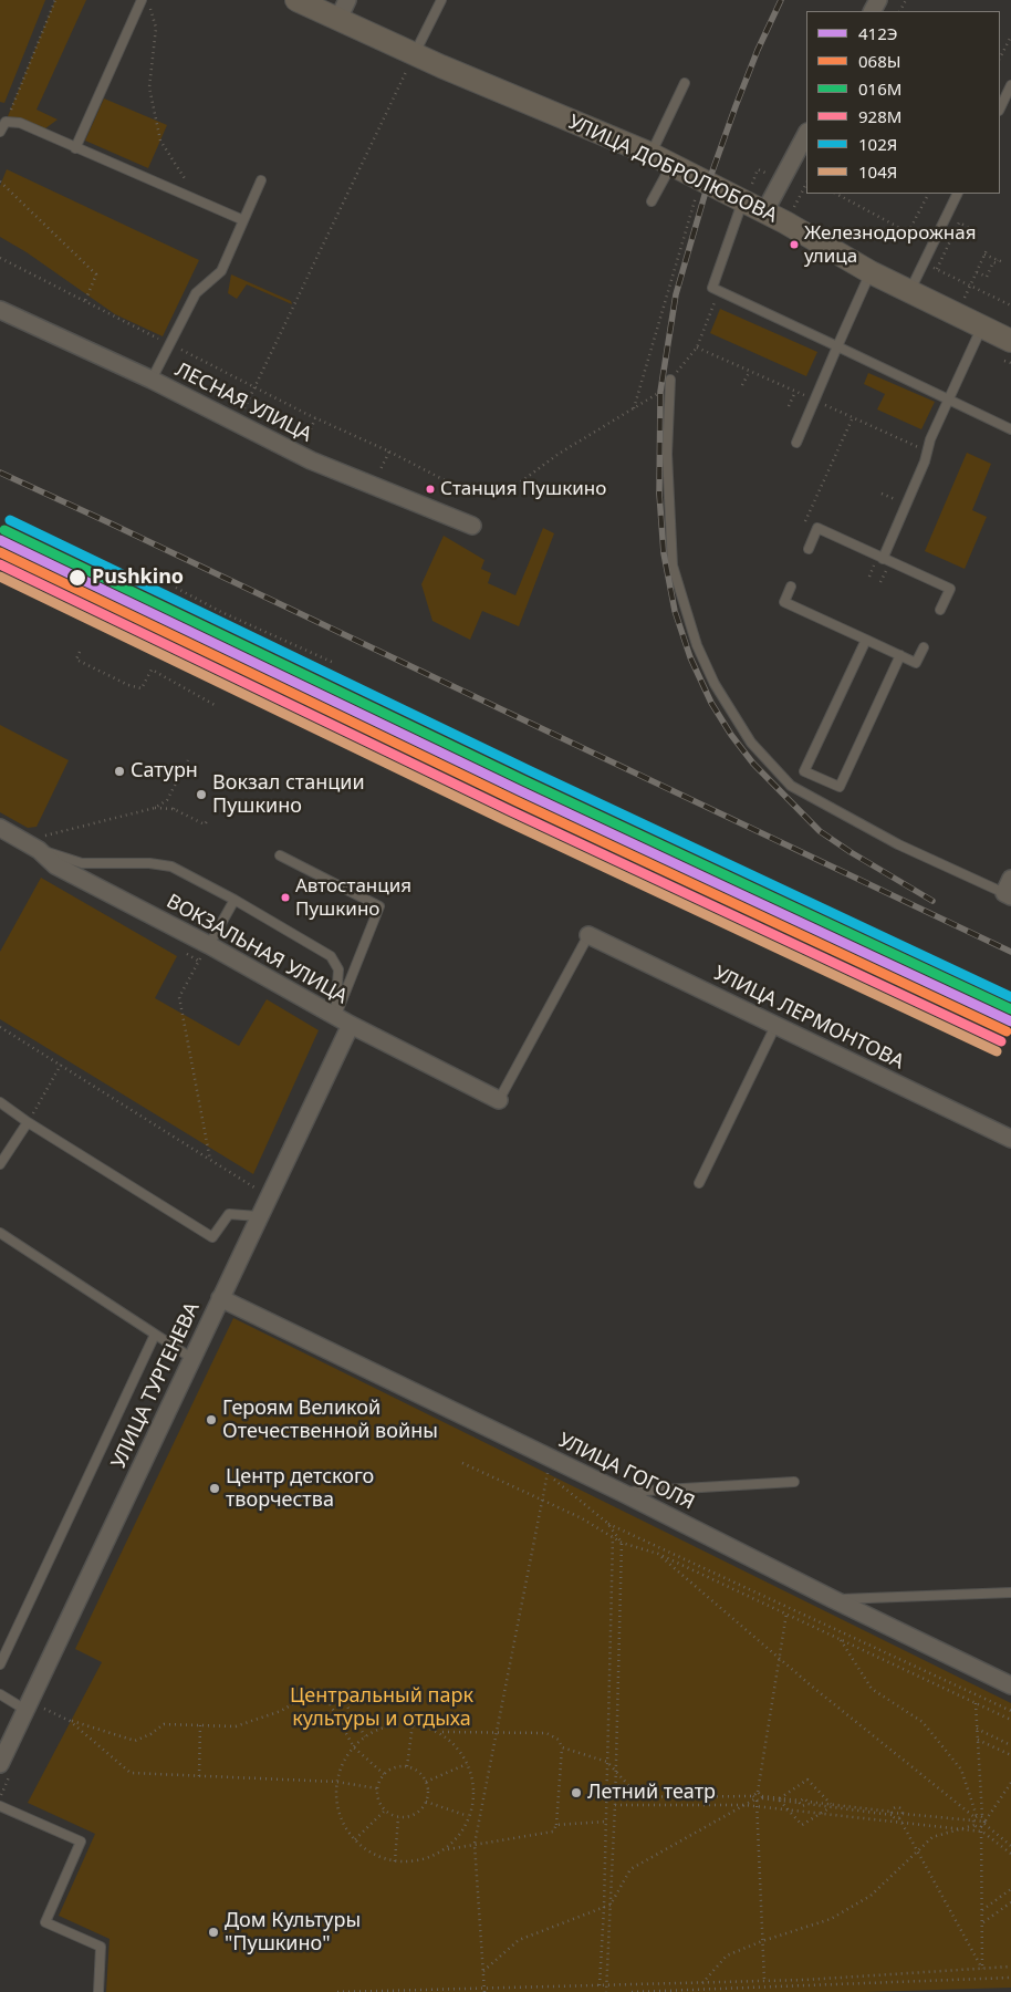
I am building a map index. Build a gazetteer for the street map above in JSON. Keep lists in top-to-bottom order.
{
  "streets": {
    "street": [
      "УЛИЦА ДОБРОЛЮБОВА",
      "ЛЕСНАЯ УЛИЦА",
      "ВОКЗАЛЬНАЯ УЛИЦА",
      "УЛИЦА ЛЕРМОНТОВА",
      "УЛИЦА ТУРГЕНЕВА",
      "УЛИЦА ГОГОЛЯ"
    ]
  },
  "crossings": [
    ["ВОКЗАЛЬНАЯ УЛИЦА", "УЛИЦА ТУРГЕНЕВА"],
    ["УЛИЦА ТУРГЕНЕВА", "УЛИЦА ГОГОЛЯ"]
  ],
  "parks": ["Центральный парк культуры и отдыха"],
  "places": [
    "Железнодорожная улица",
    "Станция Пушкино",
    "Pushkino",
    "Сатурн",
    "Вокзал станции Пушкино",
    "Автостанция Пушкино",
    "Героям Великой Отечественной войны",
    "Центр детского творчества",
    "Летний театр",
    "Дом Культуры \"Пушкино\""
  ],
  "lines": [
    "transit line 102Я",
    "transit line 016М",
    "transit line 412Э",
    "transit line 068Ы",
    "transit line 928М",
    "transit line 104Я"
  ],
  "legend": [
    "412Э",
    "068Ы",
    "016М",
    "928М",
    "102Я",
    "104Я"
  ]
}
